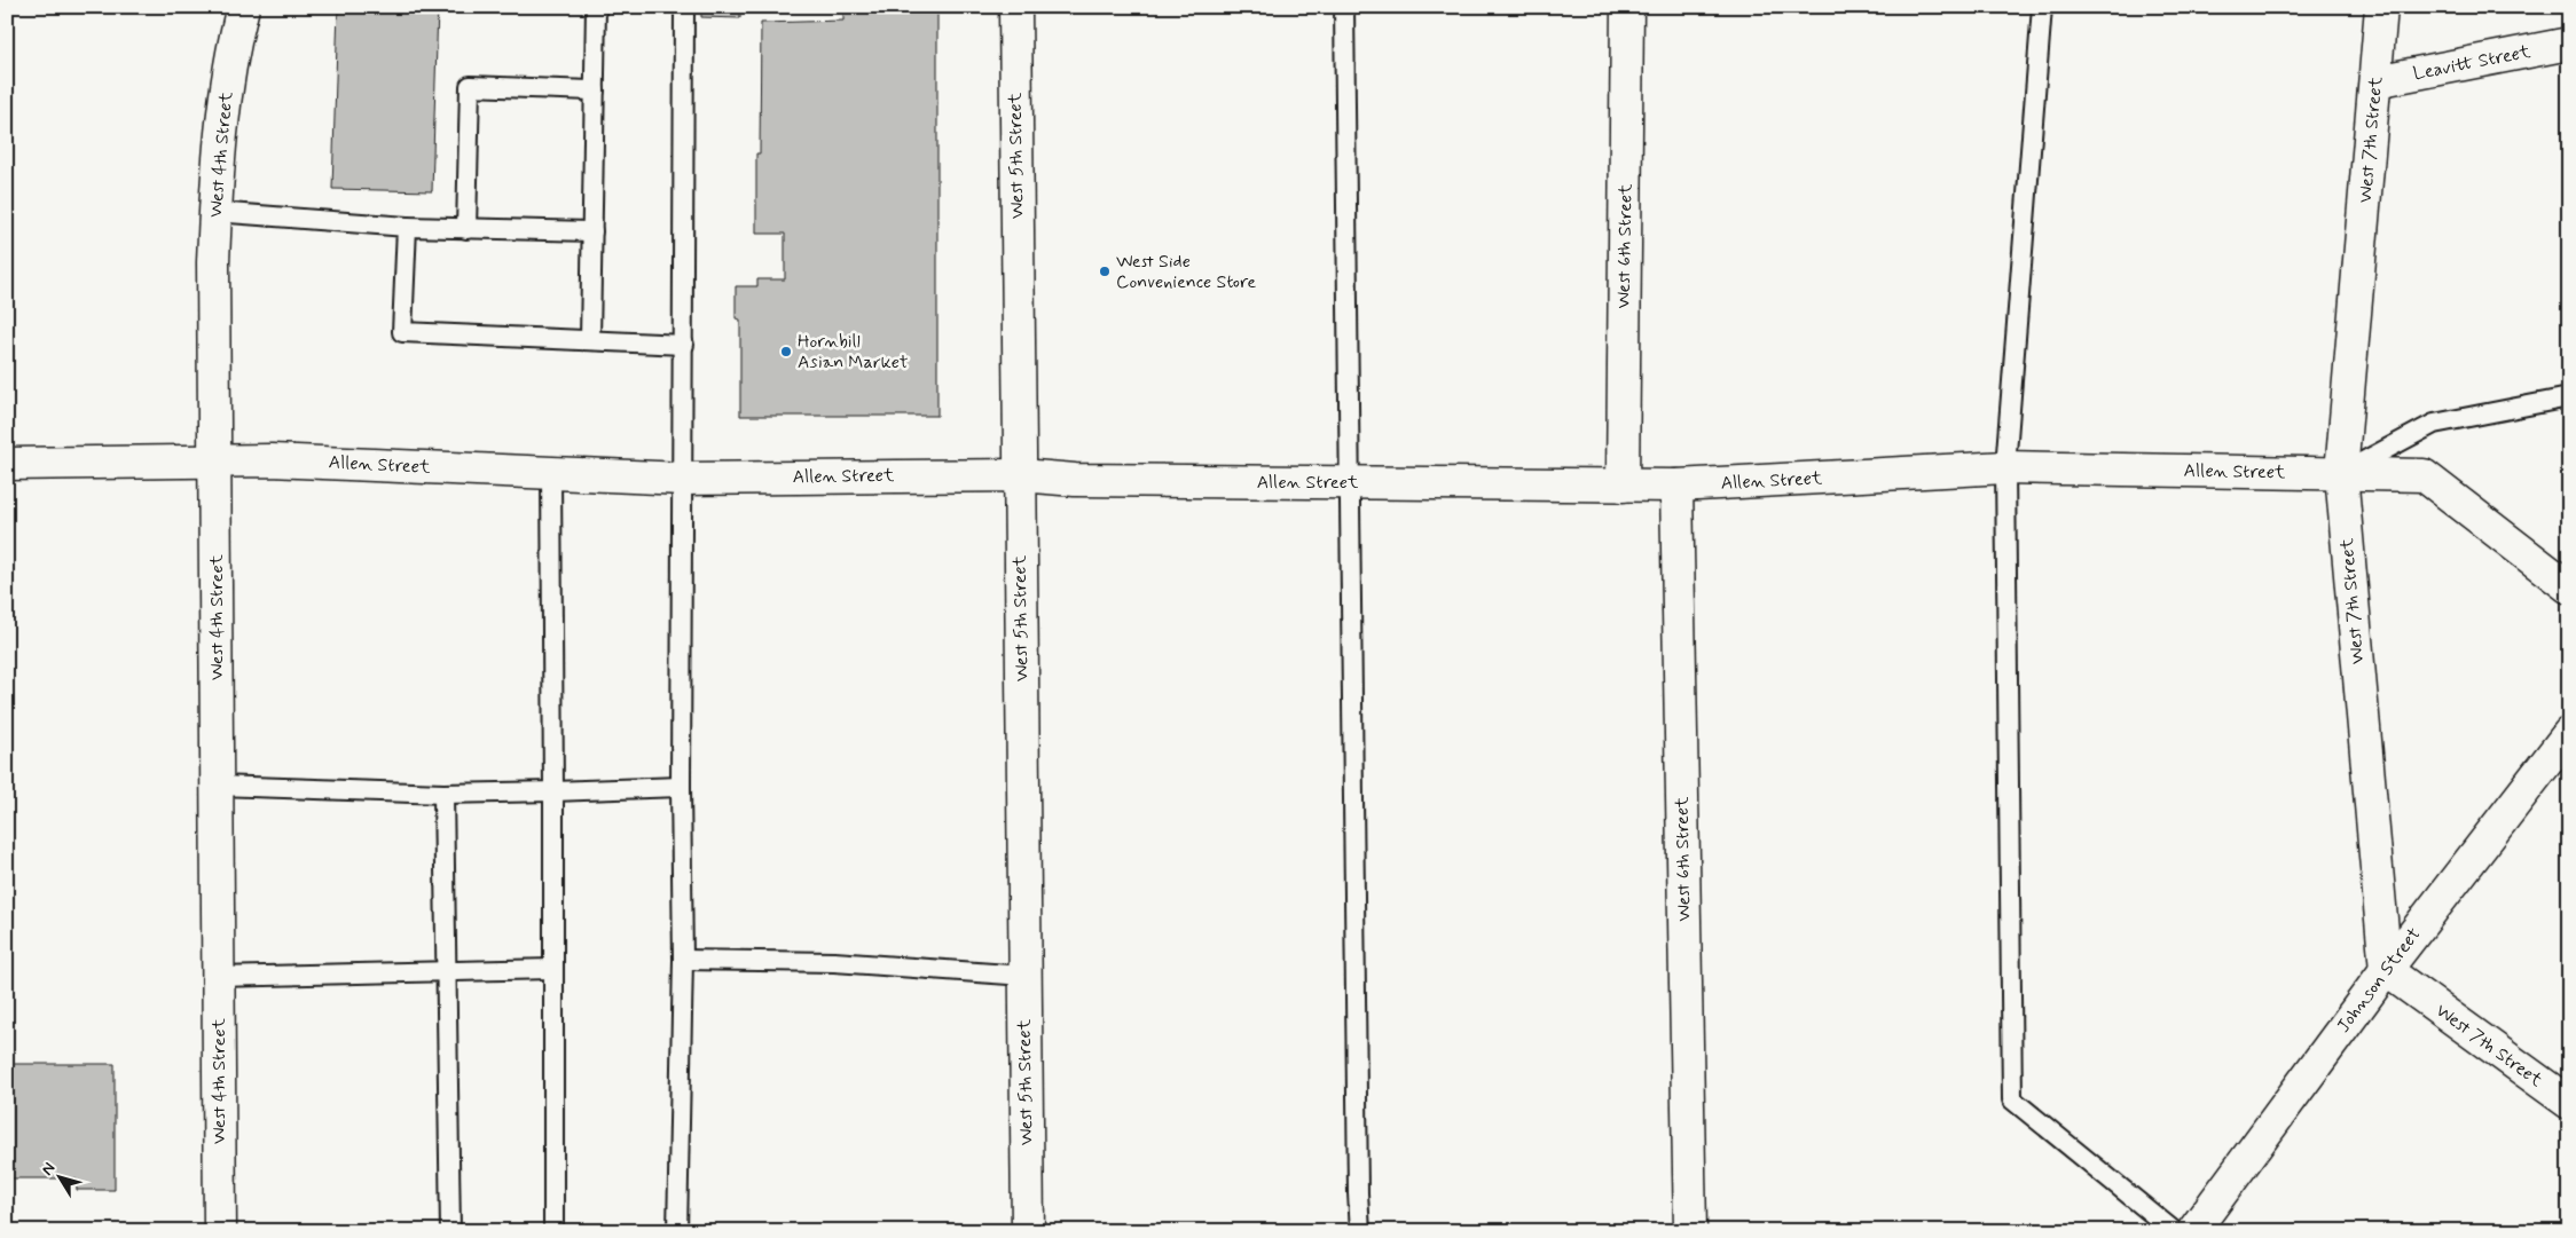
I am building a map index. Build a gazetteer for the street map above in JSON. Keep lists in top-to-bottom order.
{
  "streets": {
    "street": [
      "Leavitt Street",
      "West 7th Street",
      "West 4th Street",
      "West 5th Street",
      "West 6th Street",
      "Allen Street",
      "Johnson Street"
    ]
  },
  "crossings": [
    ["Leavitt Street", "West 7th Street"],
    ["West 7th Street", "Allen Street"],
    ["West 7th Street", "Johnson Street"],
    ["West 4th Street", "Allen Street"],
    ["West 5th Street", "Allen Street"],
    ["West 6th Street", "Allen Street"]
  ],
  "places": ["West Side Convenience Store", "Hornbill Asian Market"],
  "north": "top left"
}
